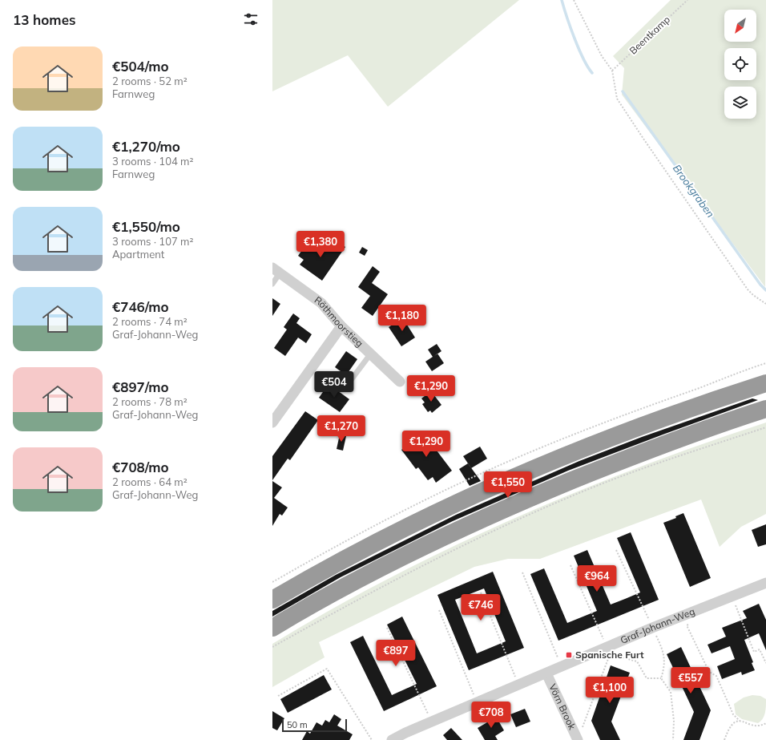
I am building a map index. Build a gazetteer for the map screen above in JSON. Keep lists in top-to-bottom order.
{
  "streets": {
    "street": ["Röthmoorstieg", "Graf-Johann-Weg", "Vörn Brook"],
    "path": ["Beentkamp"]
  },
  "crossings": [
    ["Graf-Johann-Weg", "Vörn Brook"]
  ],
  "water": ["Brookgraben"],
  "places": {
    "transit": ["Spanische Furt"]
  },
  "scale_bar": "50 m",
  "north": "bottom left",
  "page": {
    "heading": "13 homes",
    "list": [
      {
        "name": "€504/mo",
        "note": "2 rooms · 52 m² · Farnweg"
      },
      {
        "name": "€1,270/mo",
        "note": "3 rooms · 104 m² · Farnweg"
      },
      {
        "name": "€1,550/mo",
        "note": "3 rooms · 107 m² · Apartment"
      },
      {
        "name": "€746/mo",
        "note": "2 rooms · 74 m² · Graf-Johann-Weg"
      },
      {
        "name": "€897/mo",
        "note": "2 rooms · 78 m² · Graf-Johann-Weg"
      },
      {
        "name": "€708/mo",
        "note": "2 rooms · 64 m² · Graf-Johann-Weg"
      }
    ],
    "price": [
      "€1,380",
      "€1,180",
      "€504",
      "€1,290",
      "€1,270",
      "€1,290",
      "€1,550",
      "€964",
      "€746",
      "€897",
      "€557",
      "€1,100",
      "€708"
    ],
    "scale": "50 m"
  }
}
